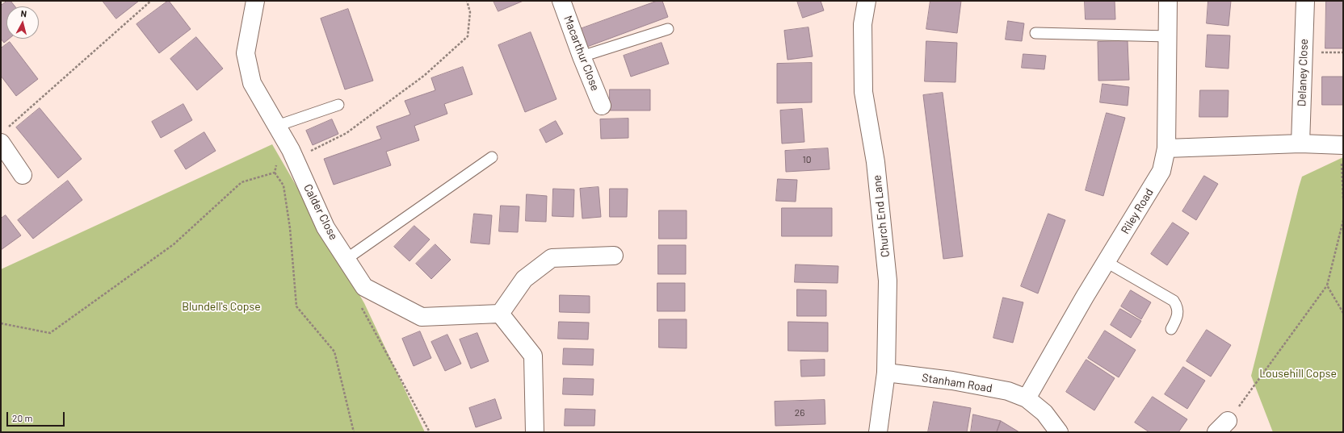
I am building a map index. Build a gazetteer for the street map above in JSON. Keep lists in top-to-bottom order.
{
  "streets": {
    "street": [
      "Macarthur Close",
      "Delaney Close",
      "Riley Road",
      "Calder Close",
      "Church End Lane",
      "Stanham Road"
    ]
  },
  "crossings": [
    ["Riley Road", "Stanham Road"],
    ["Church End Lane", "Stanham Road"]
  ],
  "parks": ["Blundell's Copse", "Lousehill Copse"],
  "house_numbers": ["10", "26"],
  "scale_bar": "20 m",
  "north": "top"
}
